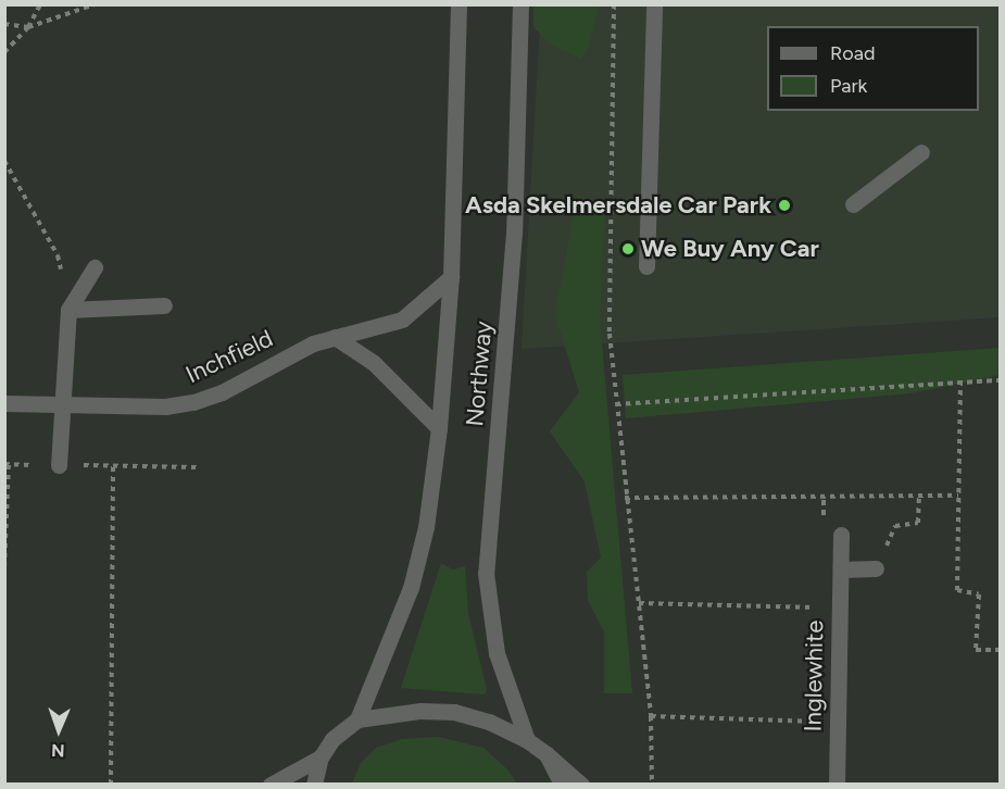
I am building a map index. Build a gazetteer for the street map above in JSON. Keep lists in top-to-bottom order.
{
  "streets": {
    "street": ["Inchfield", "Northway", "Inglewhite"]
  },
  "crossings": [
    ["Inchfield", "Northway"]
  ],
  "places": ["Asda Skelmersdale Car Park", "We Buy Any Car"],
  "legend": ["Road", "Park"],
  "north": "bottom"
}
